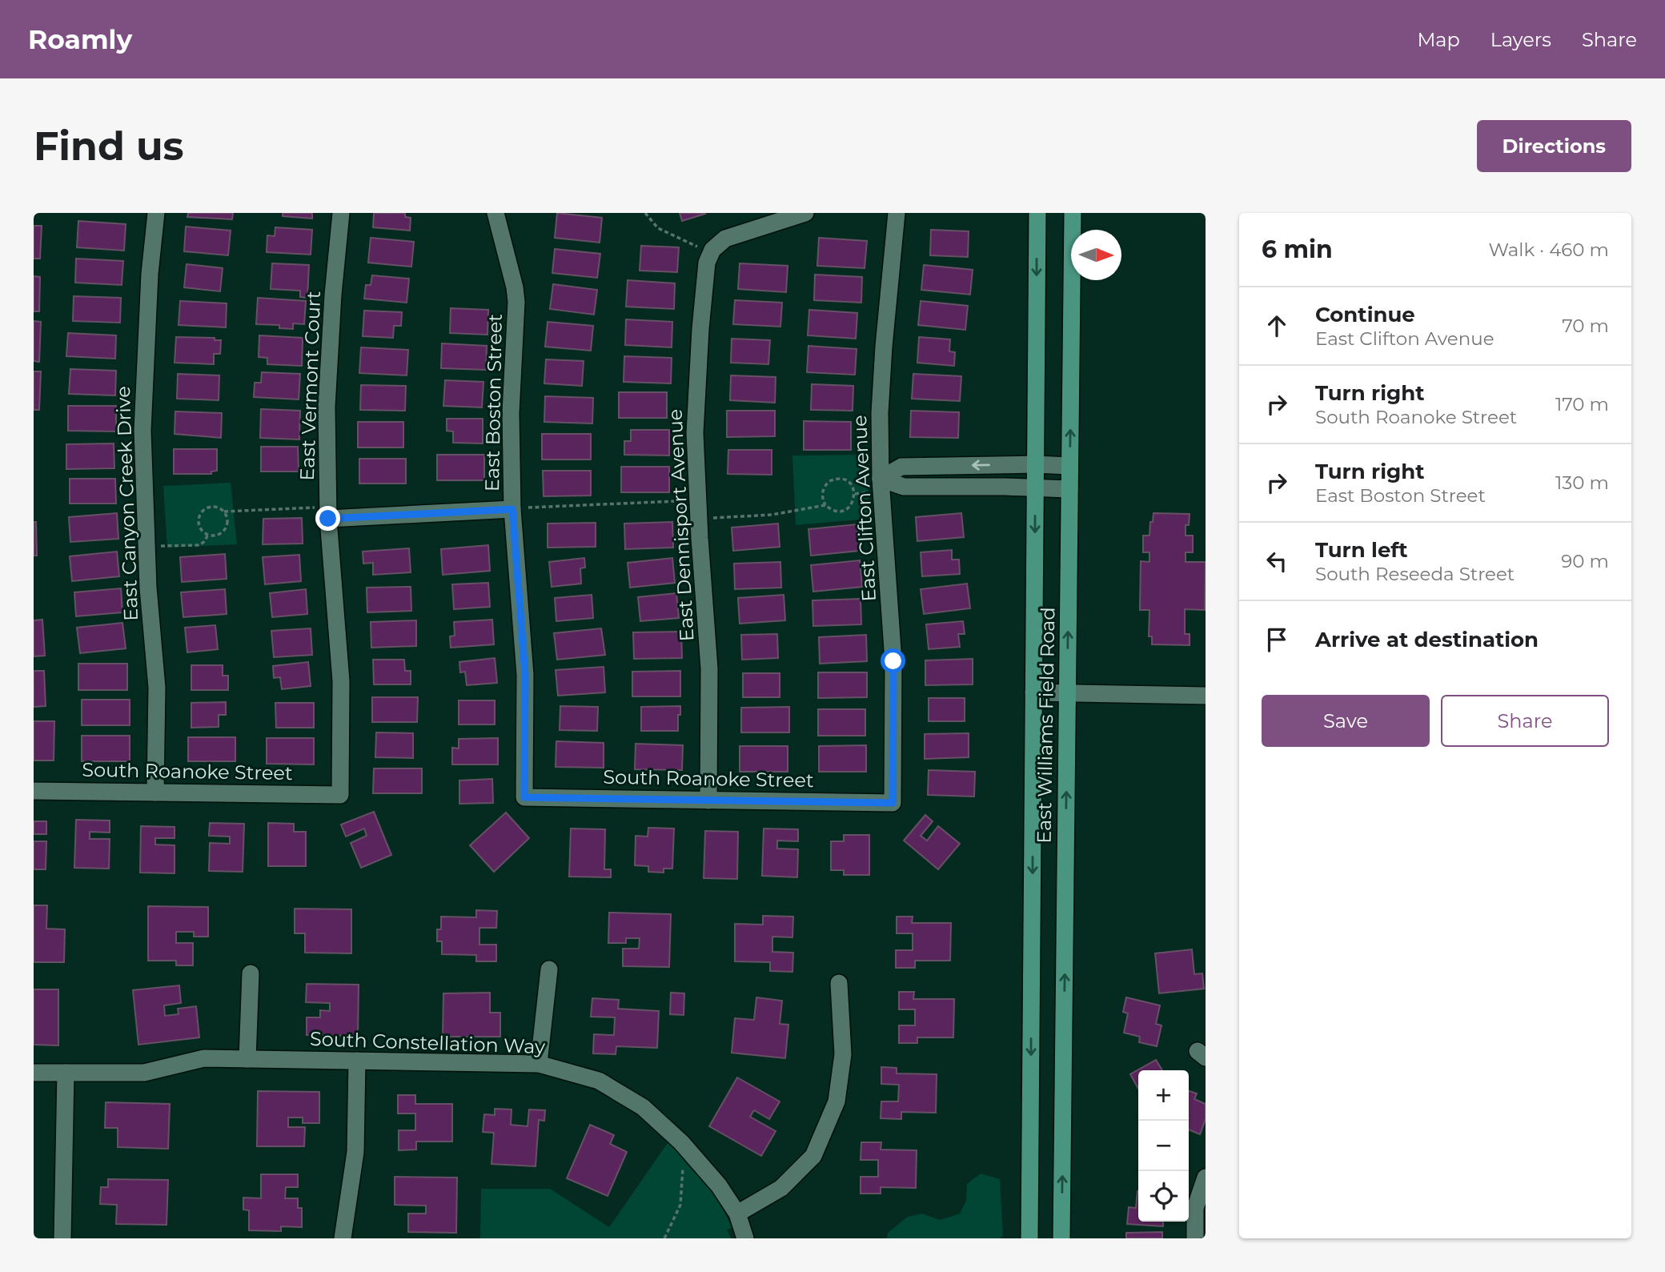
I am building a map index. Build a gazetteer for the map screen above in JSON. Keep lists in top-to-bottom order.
{
  "streets": {
    "main road": ["East Williams Field Road"],
    "street": [
      "East Vermont Court",
      "East Boston Street",
      "East Canyon Creek Drive",
      "East Clifton Avenue",
      "East Dennisport Avenue",
      "South Roanoke Street",
      "South Constellation Way"
    ]
  },
  "crossings": [
    ["East Vermont Court", "South Roanoke Street"],
    ["East Boston Street", "South Roanoke Street"],
    ["East Canyon Creek Drive", "South Roanoke Street"],
    ["East Clifton Avenue", "South Roanoke Street"],
    ["East Dennisport Avenue", "South Roanoke Street"]
  ],
  "north": "right",
  "page": {
    "header": "Roamly",
    "nav": ["Map", "Layers", "Share"],
    "buttons": [
      "Directions",
      ["Save", "Share"]
    ],
    "title": "Find us",
    "heading": ["6 min", "Walk · 460 m"],
    "list": [
      ["Continue", "East Clifton Avenue", "70 m"],
      ["Turn right", "South Roanoke Street", "170 m"],
      ["Turn right", "East Boston Street", "130 m"],
      ["Turn left", "South Reseeda Street", "90 m"],
      "Arrive at destination"
    ],
    "map_buttons": ["+", "−"]
  }
}
